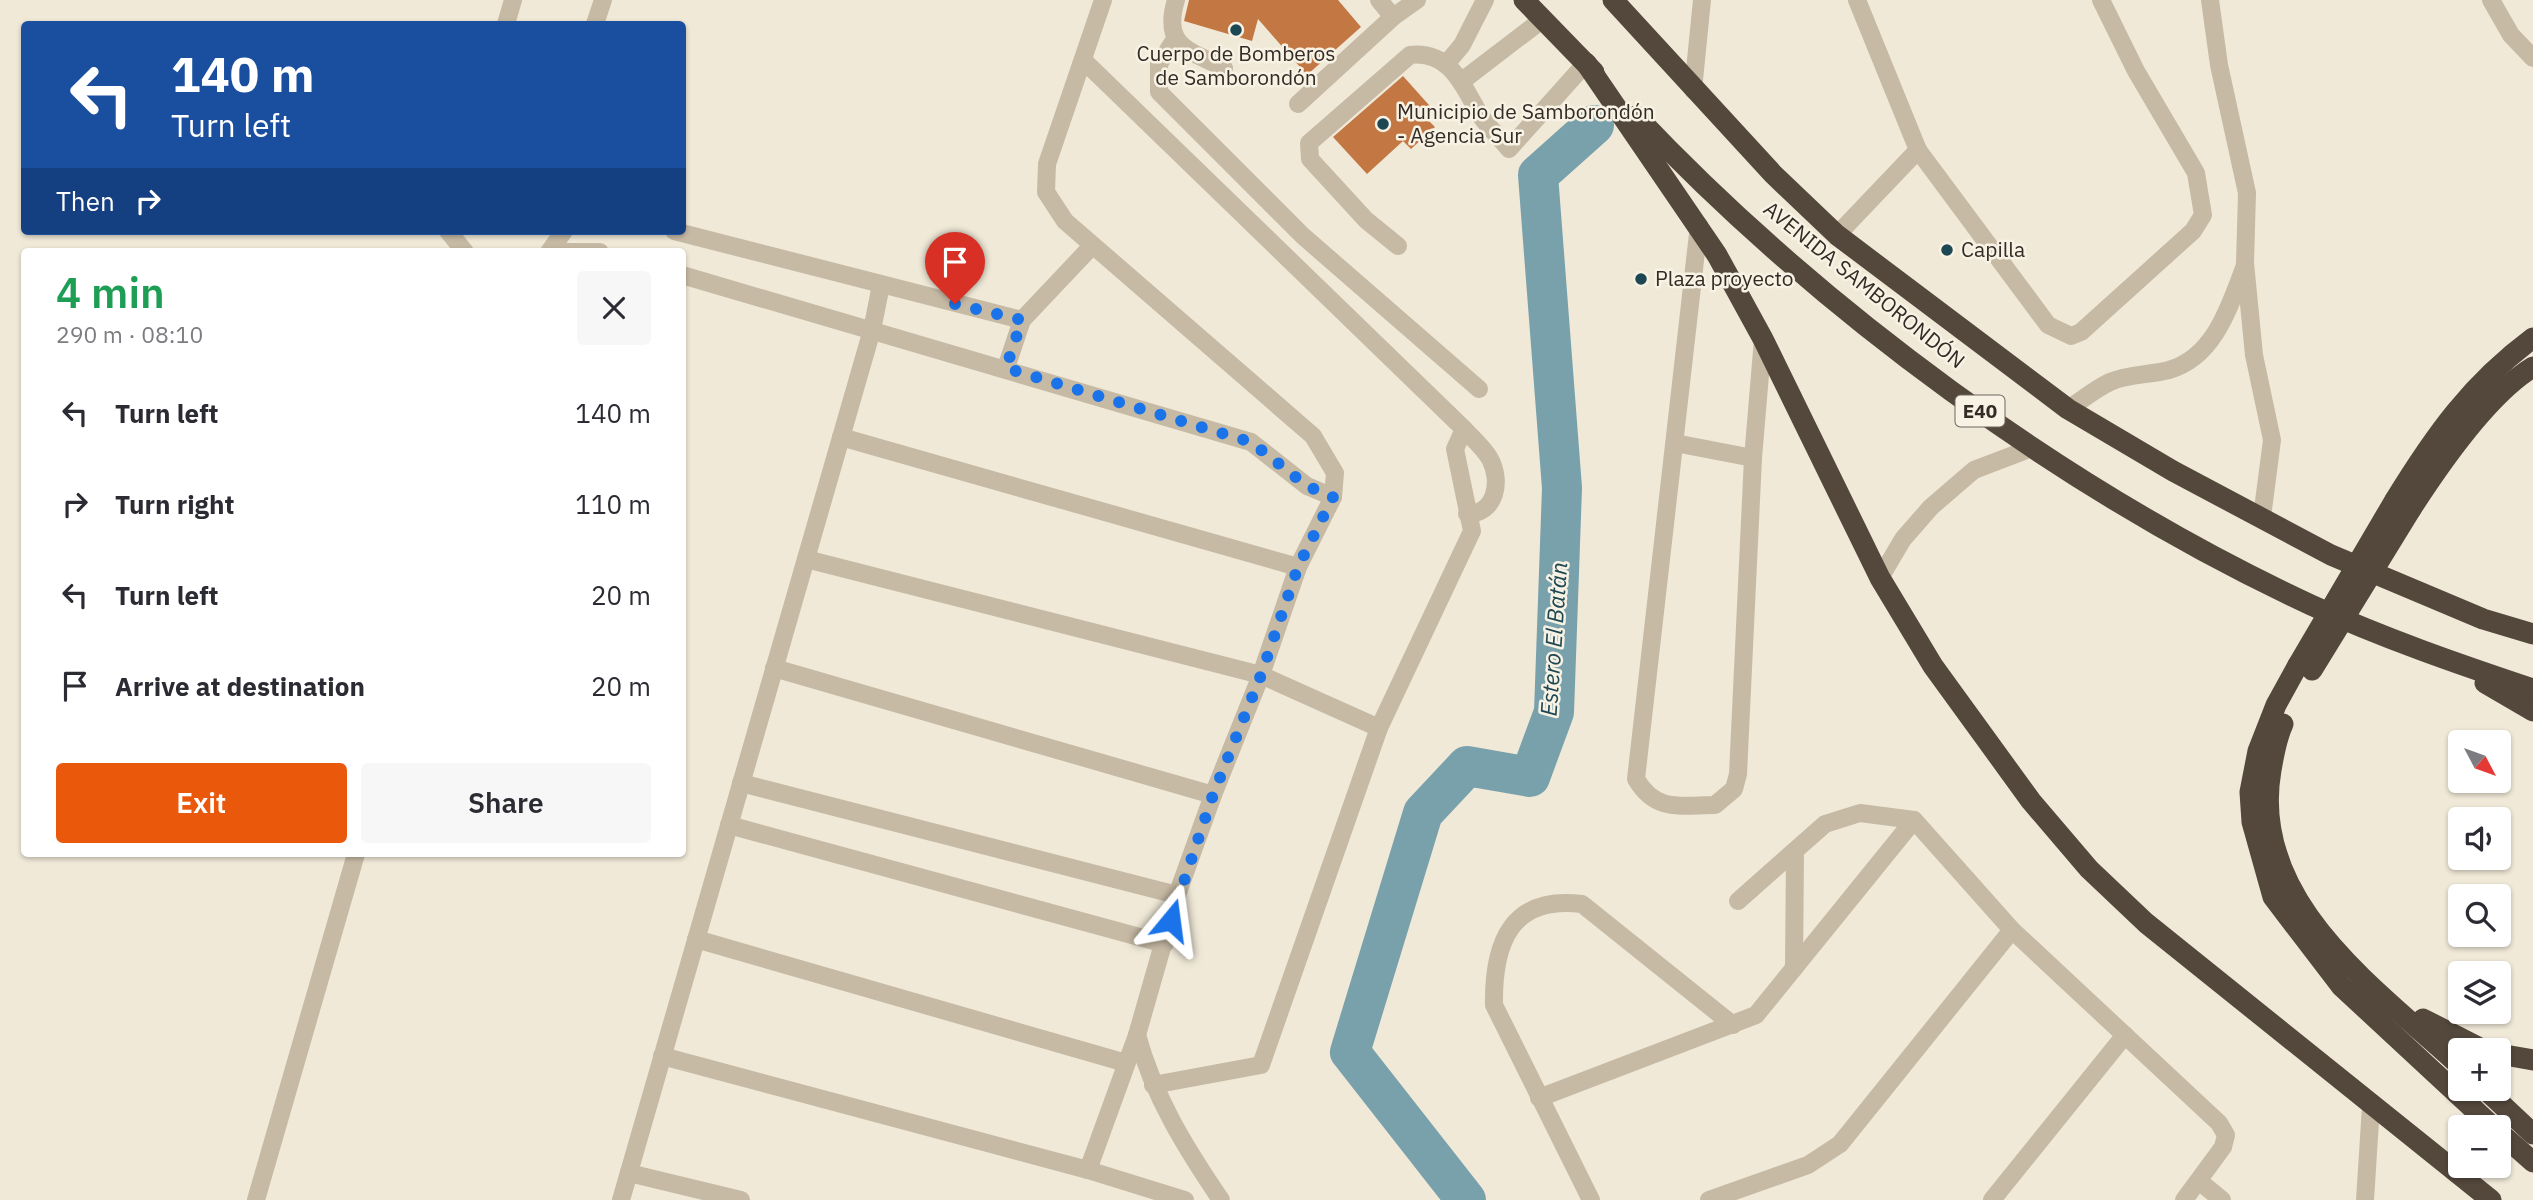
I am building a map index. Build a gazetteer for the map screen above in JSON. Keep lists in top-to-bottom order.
{
  "streets": {
    "highway": ["AVENIDA SAMBORONDÓN", "E40"]
  },
  "crossings": [
    ["AVENIDA SAMBORONDÓN", "E40"]
  ],
  "water": ["Estero El Batán"],
  "places": [
    "Cuerpo de Bomberos de Samborondón",
    "Municipio de Samborondón - Agencia Sur",
    "Capilla",
    "Plaza proyecto"
  ],
  "north": "bottom right",
  "page": {
    "turn": ["140 m", "Turn left"],
    "then": "Then",
    "heading": ["4 min", "290 m · 08:10"],
    "list": [
      {
        "name": "Turn left",
        "value": "140 m"
      },
      {
        "name": "Turn right",
        "value": "110 m"
      },
      {
        "name": "Turn left",
        "value": "20 m"
      },
      {
        "name": "Arrive at destination",
        "value": "20 m"
      }
    ],
    "map_buttons": ["+", "−"],
    "buttons": ["Exit", "Share"]
  }
}
